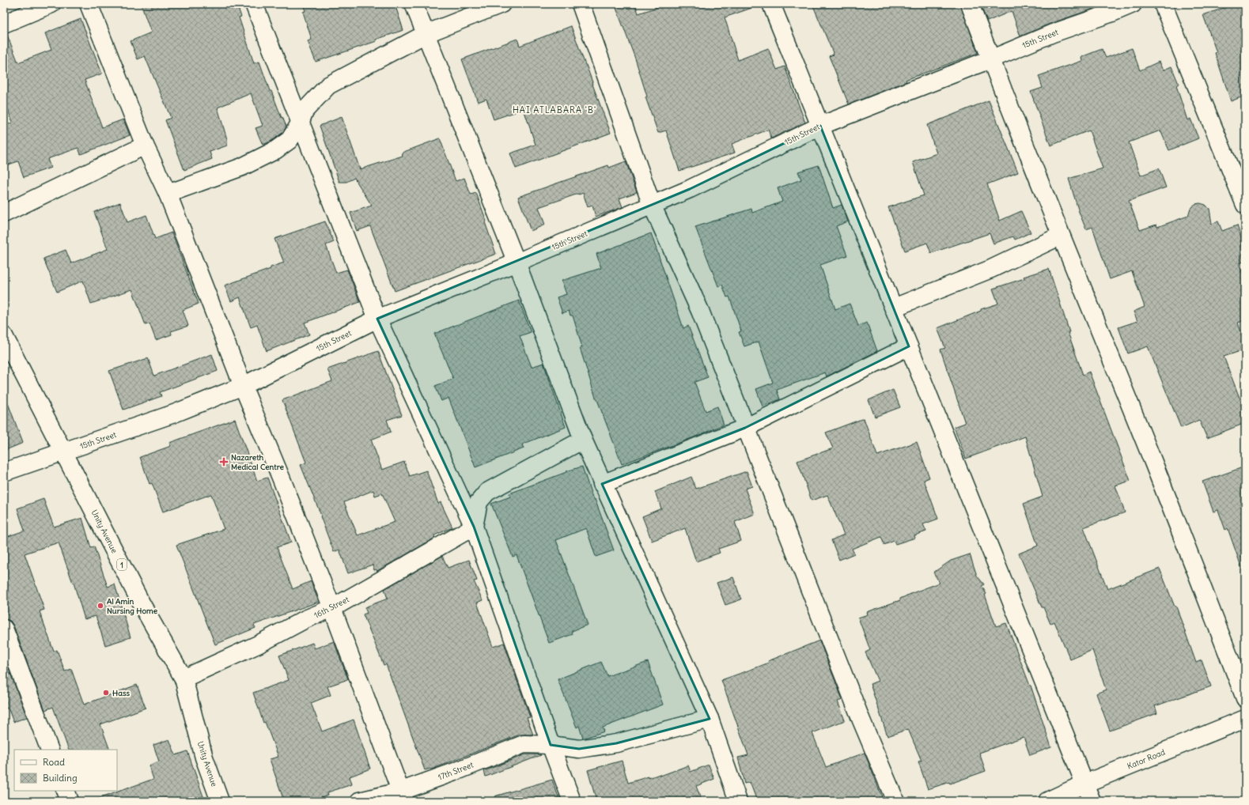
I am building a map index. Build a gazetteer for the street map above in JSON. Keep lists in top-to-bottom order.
{
  "streets": {
    "street": [
      "15th Street",
      "Unity Avenue",
      "1",
      "16th Street",
      "Kator Road",
      "17th Street"
    ]
  },
  "crossings": [
    ["15th Street", "Unity Avenue"],
    ["Unity Avenue", "16th Street"]
  ],
  "districts": ["HAI ATLABARA 'B'"],
  "places": {
    "health": ["Nazareth Medical Centre"],
    "other": ["Al Amin Nursing Home", "Hass"]
  },
  "legend": ["Road", "Building"]
}
